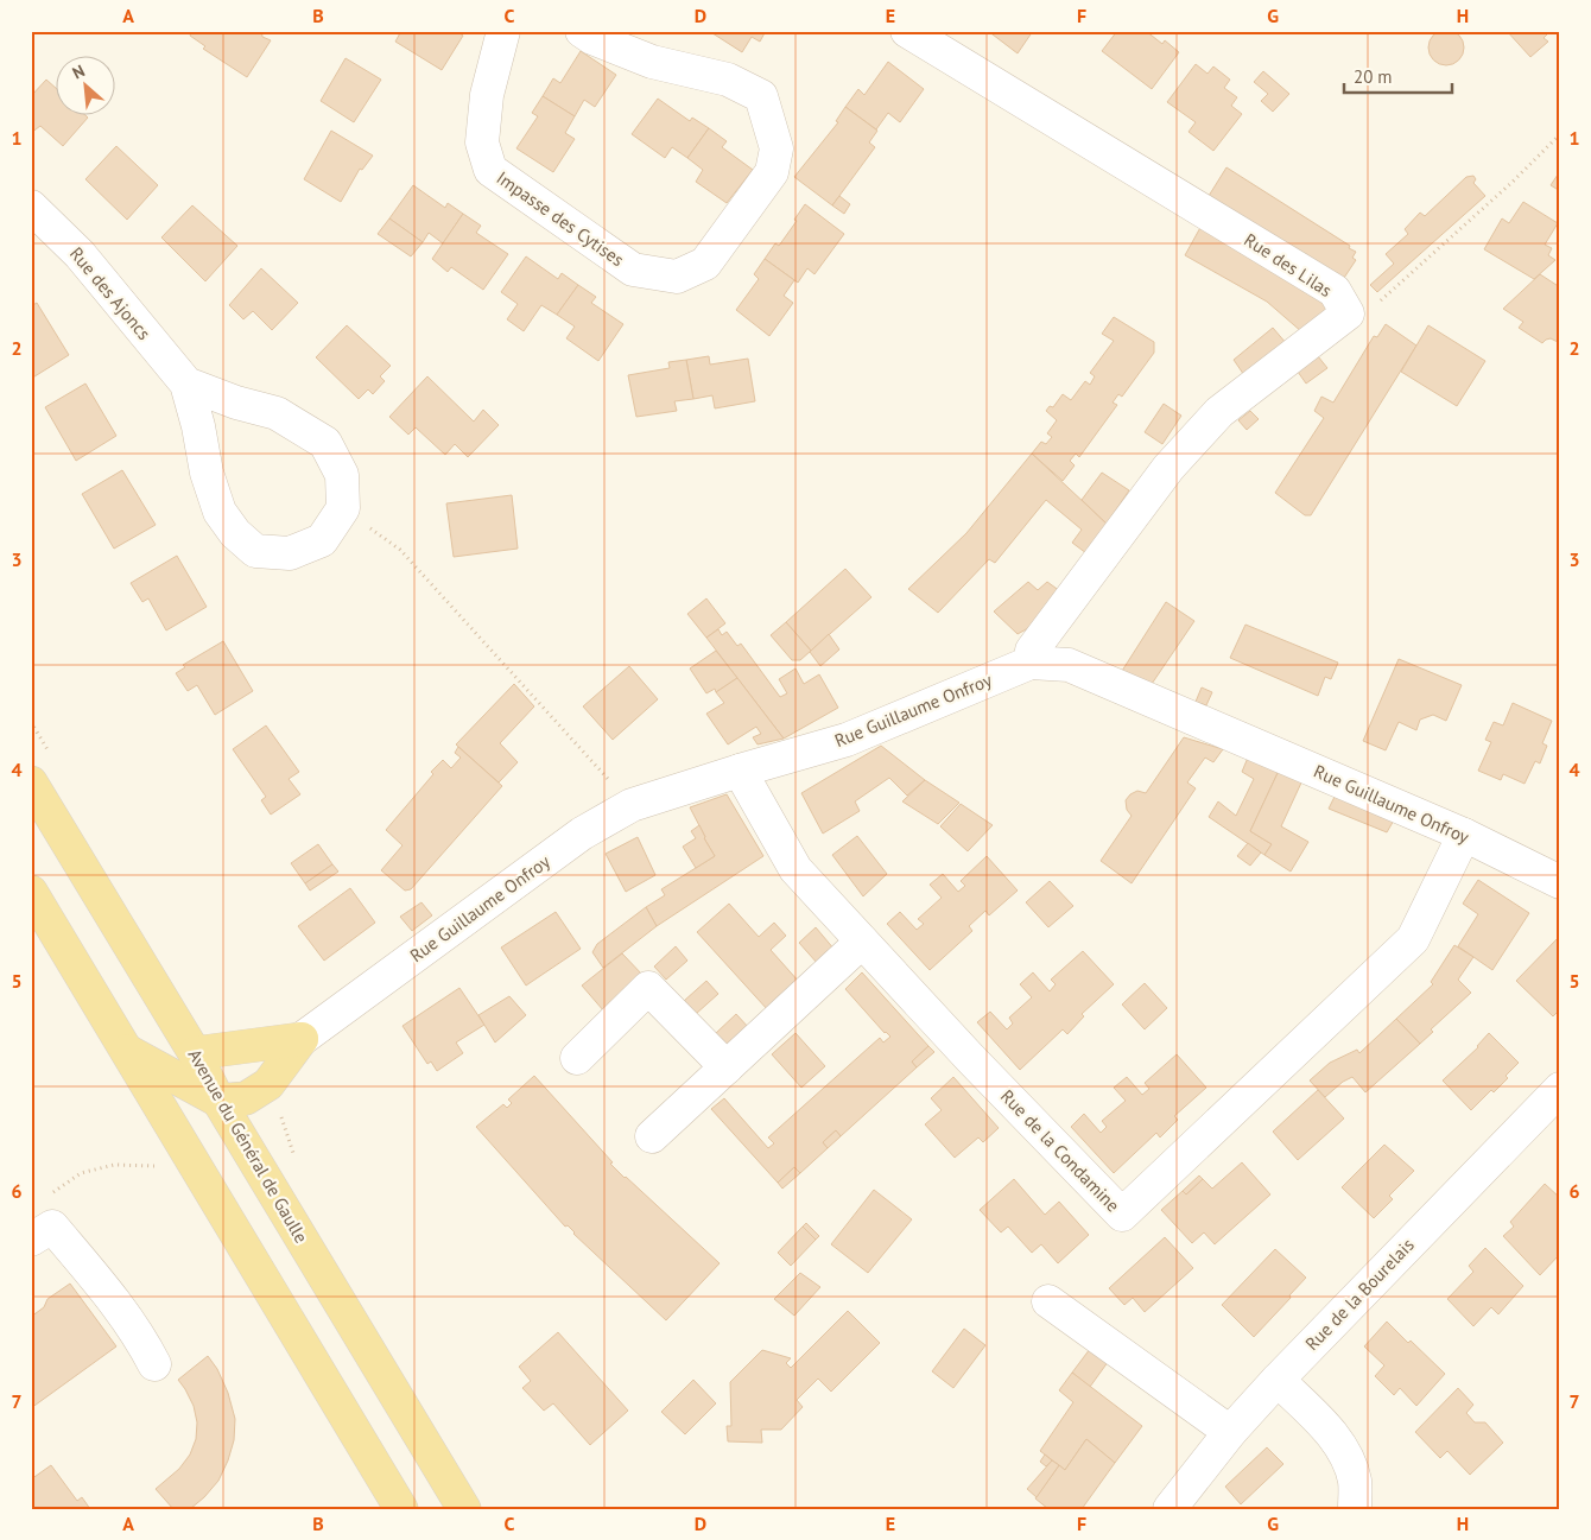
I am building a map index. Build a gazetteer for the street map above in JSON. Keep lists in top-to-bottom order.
{
  "streets": {
    "main road": ["Avenue du Général de Gaulle"],
    "street": [
      "Impasse des Cytises",
      "Rue des Lilas",
      "Rue des Ajoncs",
      "Rue Guillaume Onfroy",
      "Rue de la Condamine",
      "Rue de la Bourelais"
    ]
  },
  "crossings": [
    ["Rue des Lilas", "Rue Guillaume Onfroy"],
    ["Rue Guillaume Onfroy", "Rue de la Condamine"]
  ],
  "scale_bar": "20 m",
  "north": "top left",
  "grid": {
    "columns": [
      "A",
      "B",
      "C",
      "D",
      "E",
      "F",
      "G",
      "H"
    ],
    "rows": [
      "1",
      "2",
      "3",
      "4",
      "5",
      "6",
      "7"
    ]
  }
}
